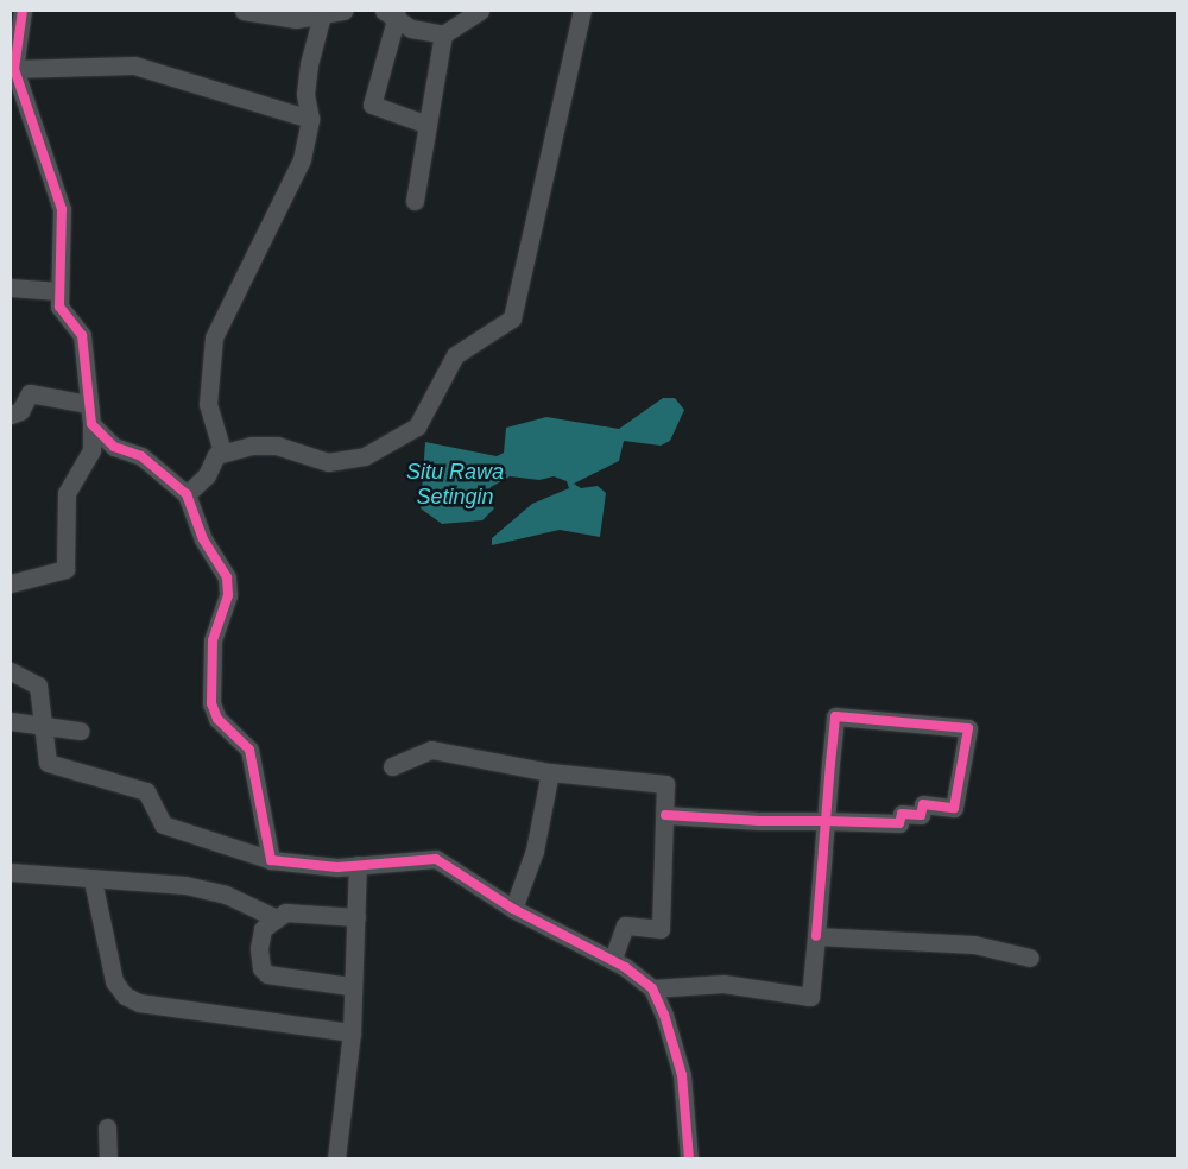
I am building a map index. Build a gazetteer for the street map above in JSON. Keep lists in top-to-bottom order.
{
  "water": ["Situ Rawa Setingin"]
}
